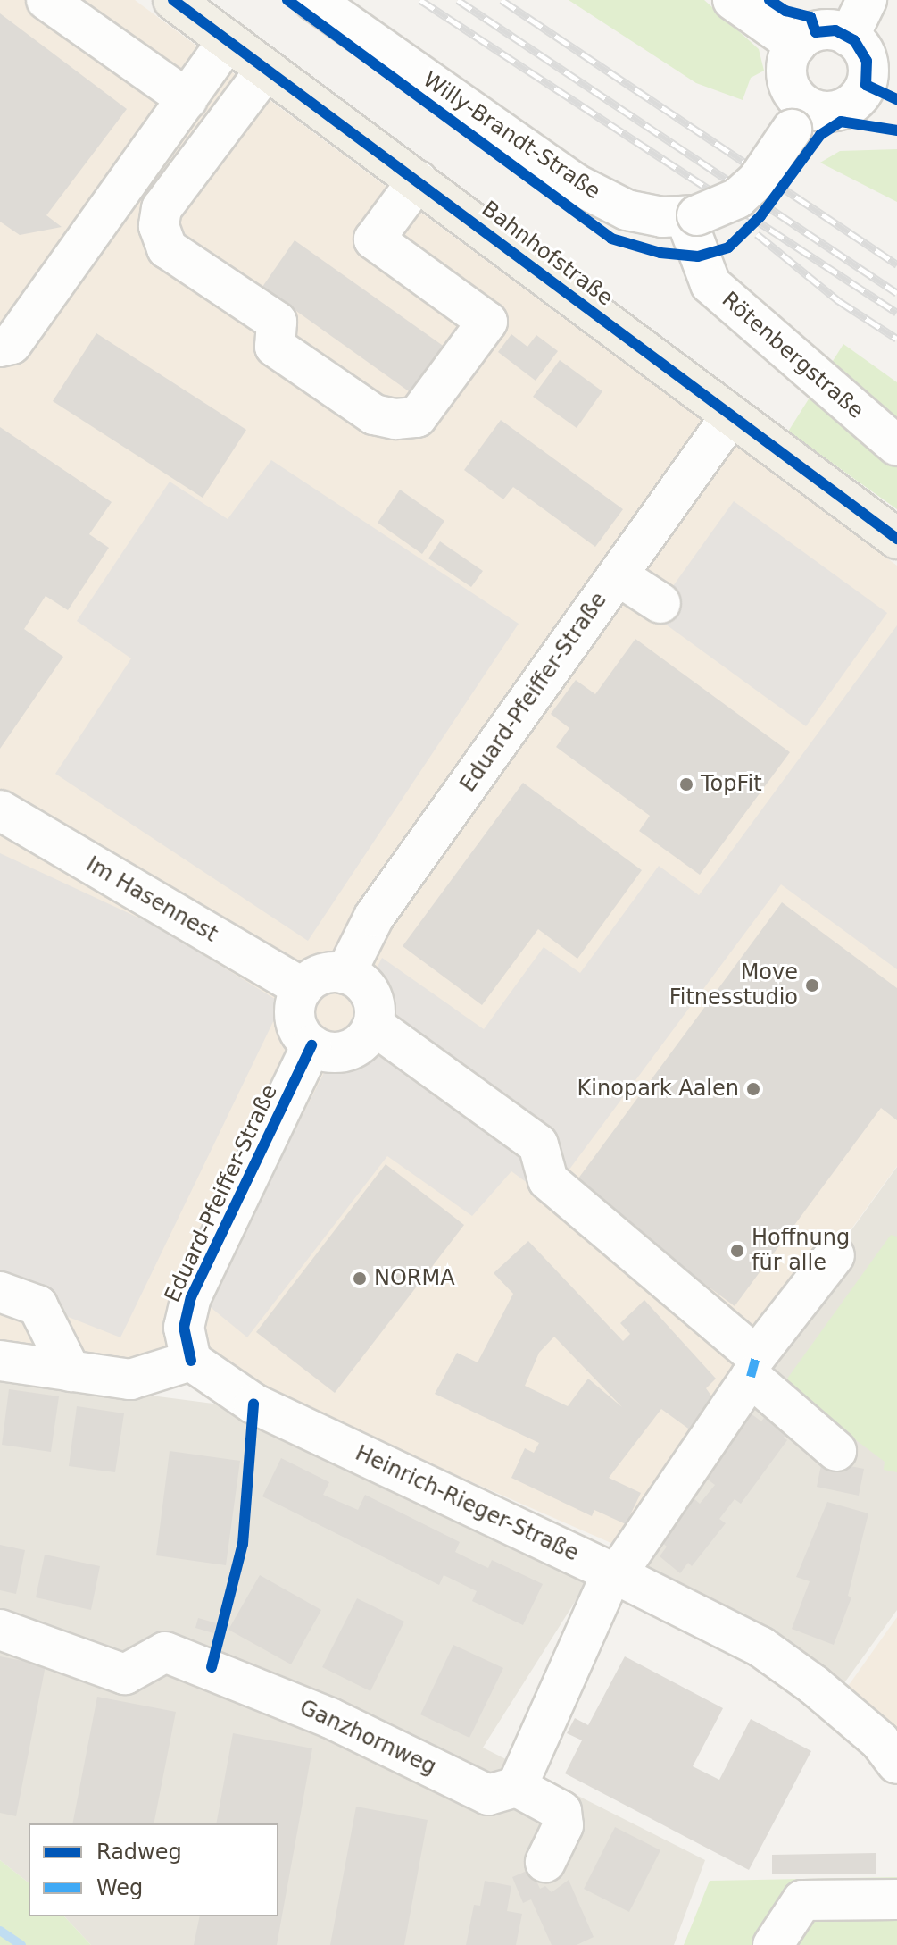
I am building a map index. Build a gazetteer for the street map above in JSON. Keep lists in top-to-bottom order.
{
  "streets": {
    "main road": ["Bahnhofstraße"],
    "street": [
      "Willy-Brandt-Straße",
      "Rötenbergstraße",
      "Eduard-Pfeiffer-Straße",
      "Im Hasennest",
      "Heinrich-Rieger-Straße",
      "Ganzhornweg"
    ]
  },
  "crossings": [
    ["Willy-Brandt-Straße", "Rötenbergstraße"],
    ["Bahnhofstraße", "Eduard-Pfeiffer-Straße"],
    ["Eduard-Pfeiffer-Straße", "Im Hasennest"],
    ["Eduard-Pfeiffer-Straße", "Heinrich-Rieger-Straße"]
  ],
  "places": [
    "TopFit",
    "Move Fitnesstudio",
    "Kinopark Aalen",
    "Hoffnung für alle",
    "NORMA"
  ],
  "legend": ["Radweg", "Weg"]
}
